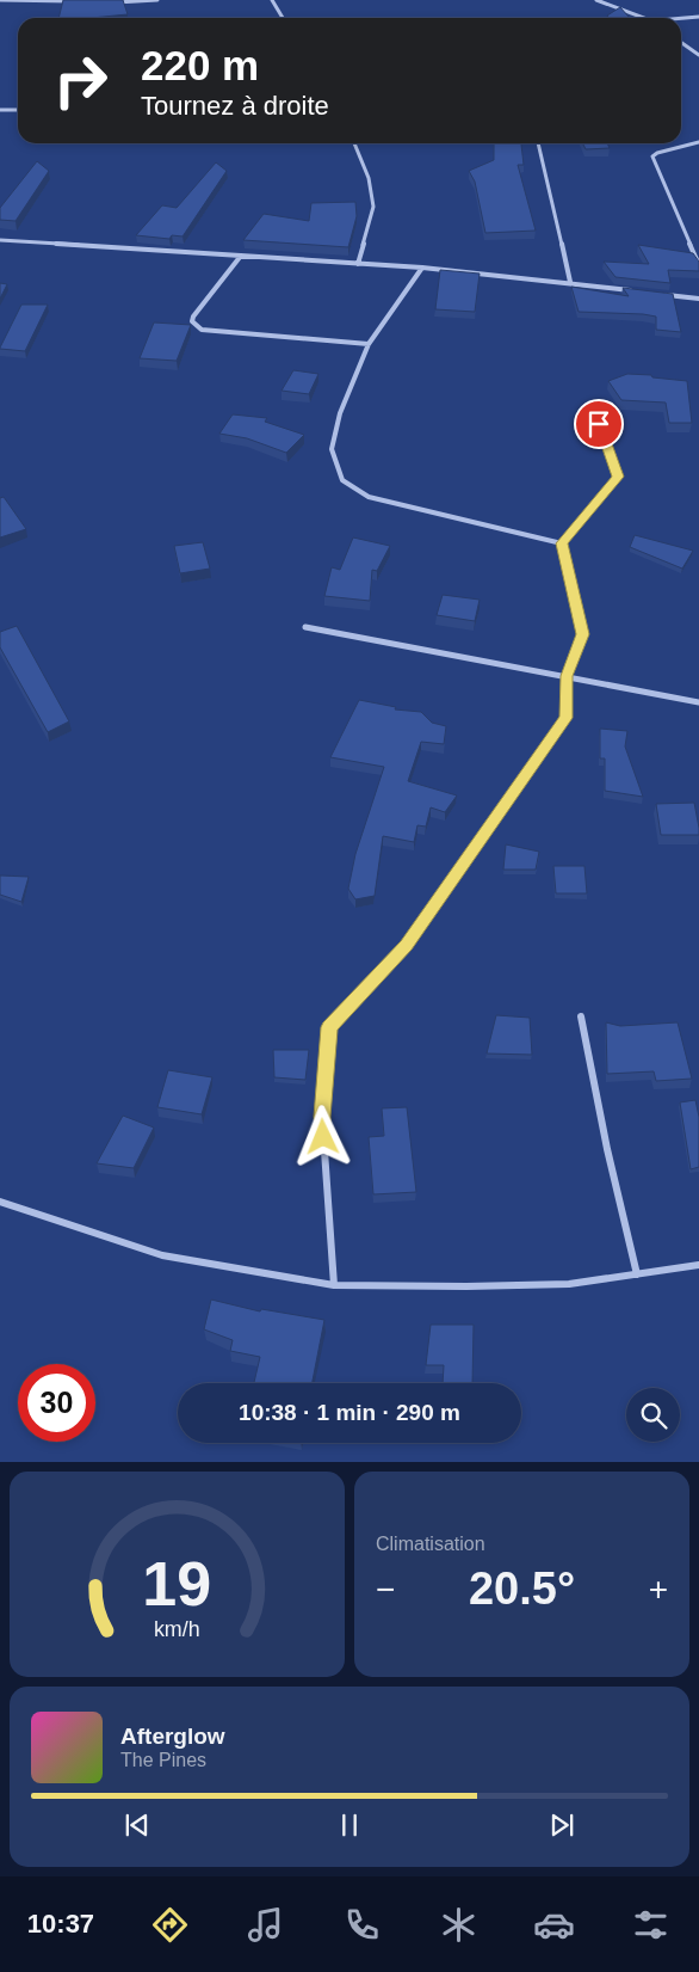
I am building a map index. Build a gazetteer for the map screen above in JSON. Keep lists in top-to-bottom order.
{
  "page": {
    "turn": ["220 m", "Tournez à droite"],
    "limit": "30",
    "trip": "10:38 · 1 min · 290 m",
    "tile": "Climatisation",
    "heat": ["−", "20.5°", "+"],
    "song": ["Afterglow", "The Pines"],
    "tabs": "10:37",
    "gauge": ["19", "km/h"]
  }
}
